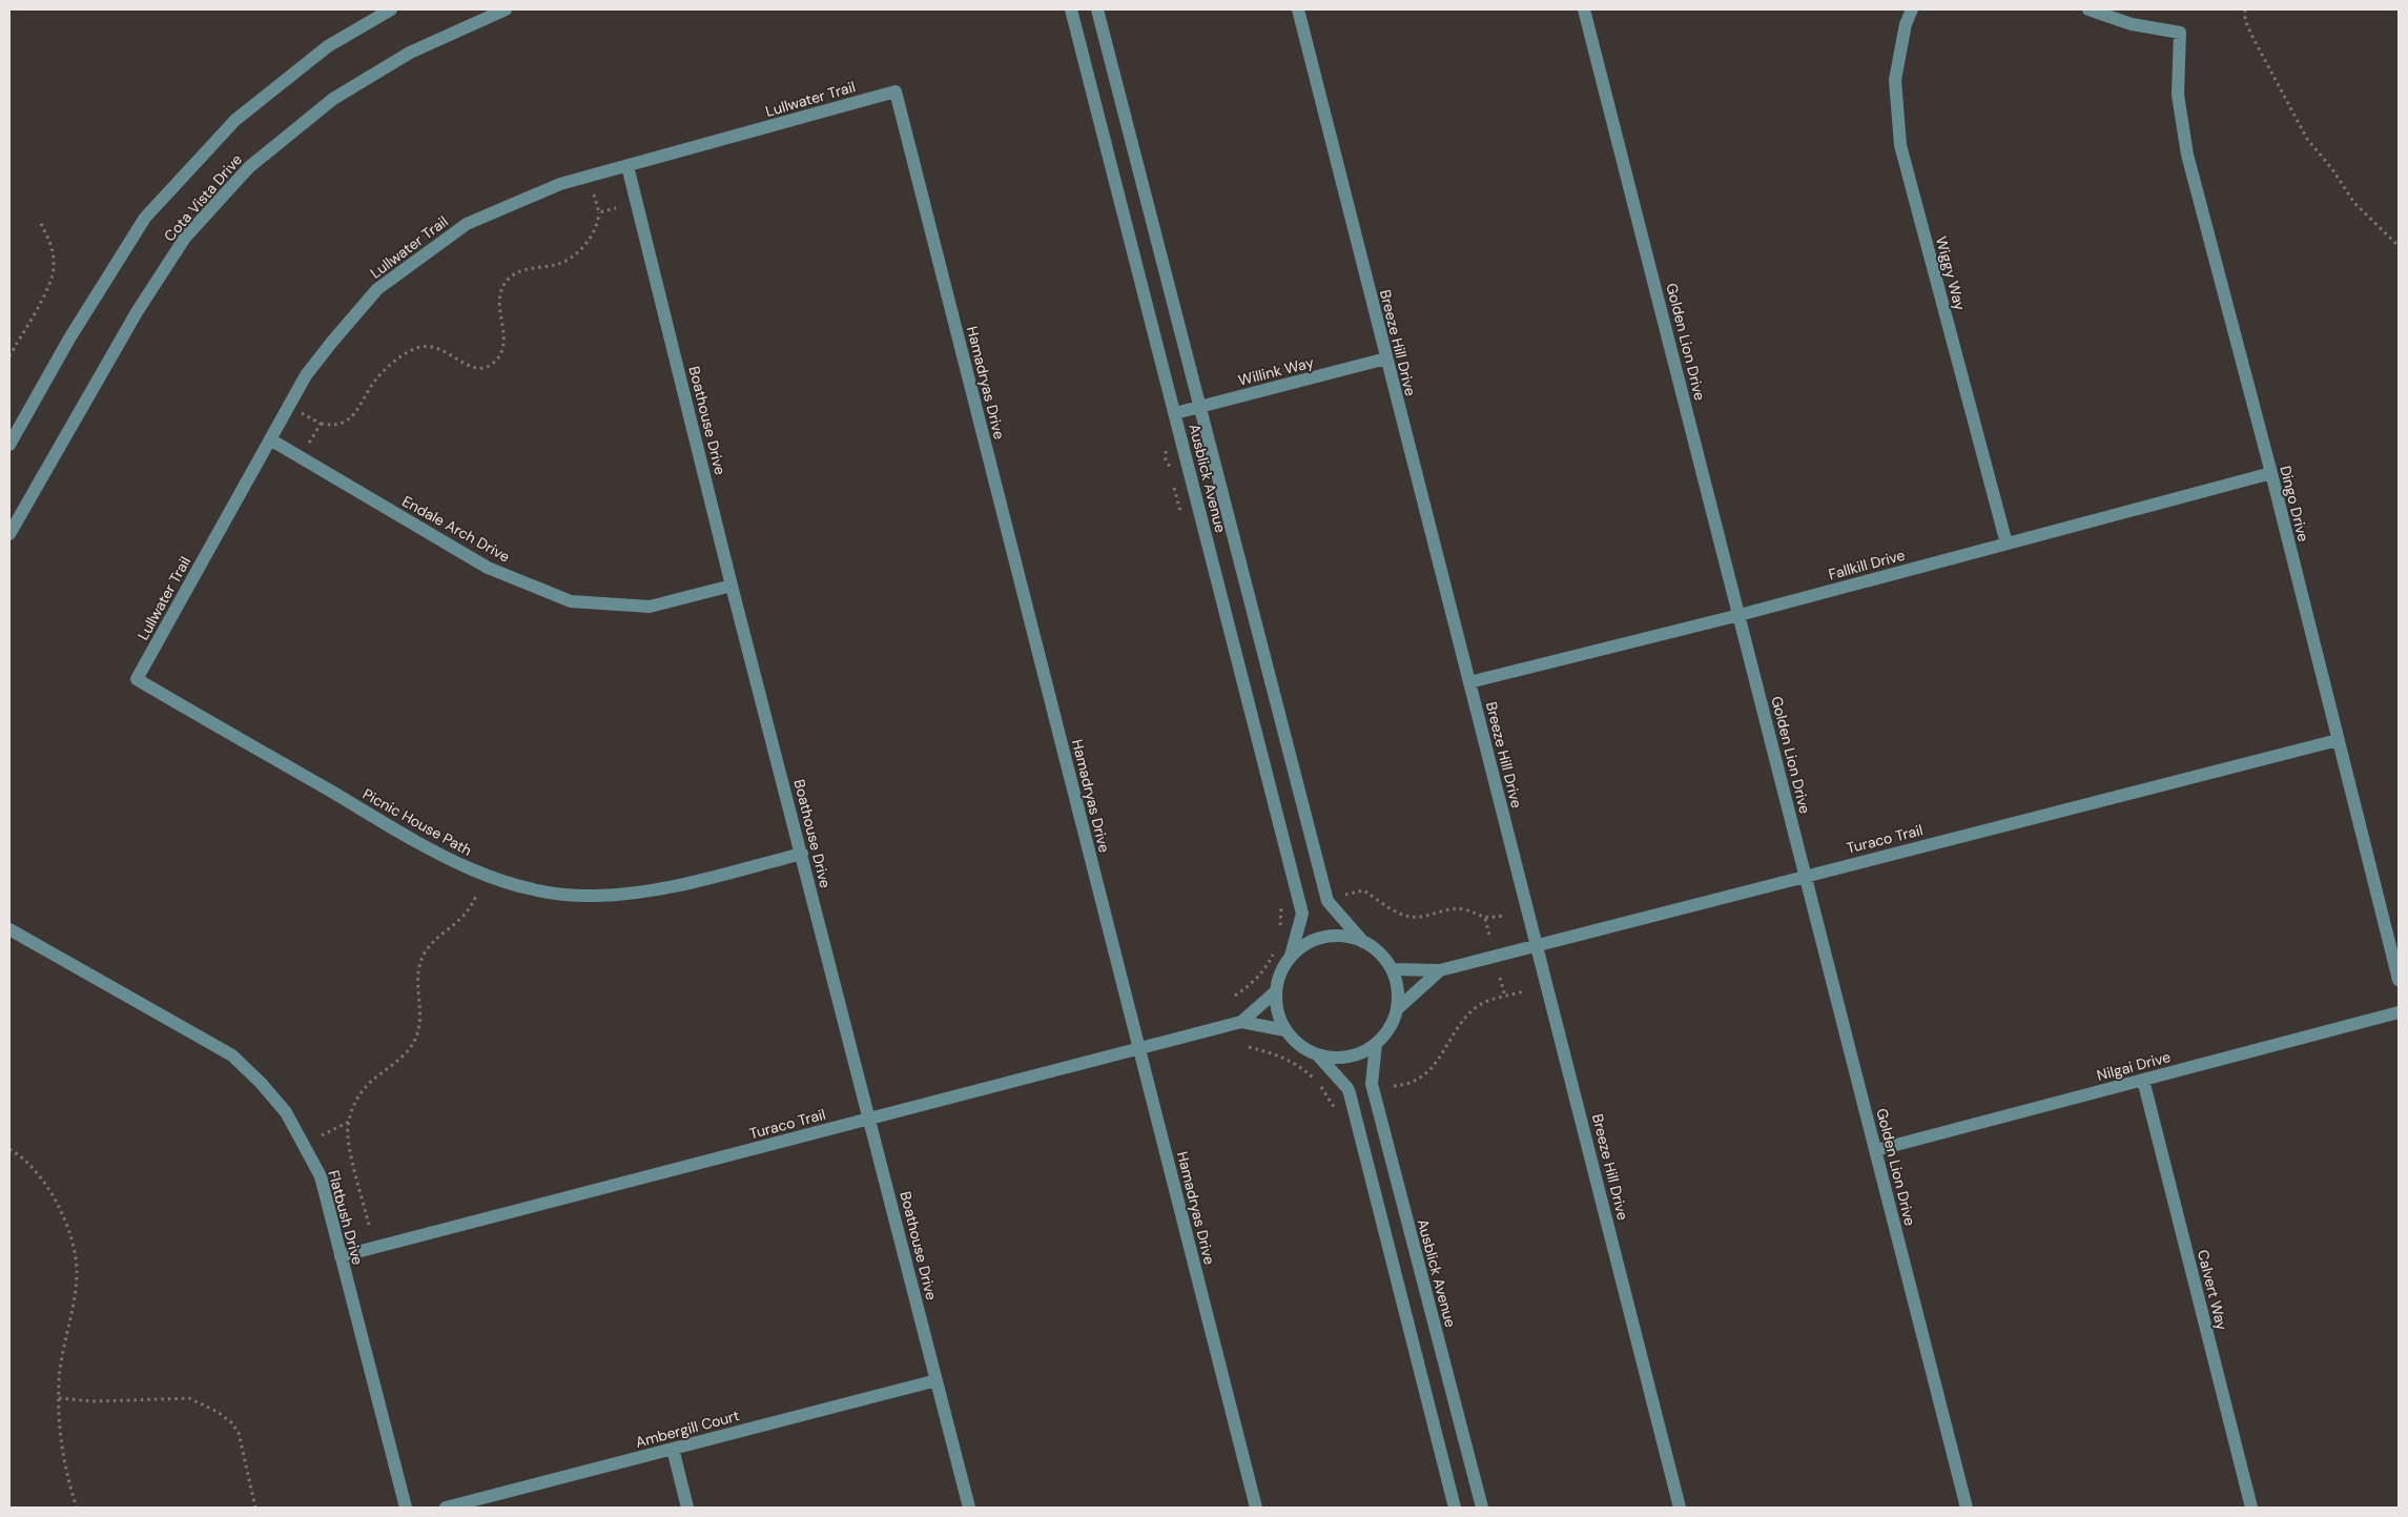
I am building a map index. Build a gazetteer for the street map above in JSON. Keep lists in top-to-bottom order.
{
  "streets": {
    "street": [
      "Lullwater Trail",
      "Cota Vista Drive",
      "Wiggy Way",
      "Golden Lion Drive",
      "Breeze Hill Drive",
      "Willink Way",
      "Hamadryas Drive",
      "Boathouse Drive",
      "Ausblick Avenue",
      "Dingo Drive",
      "Endale Arch Drive",
      "Fallkill Drive",
      "Picnic House Path",
      "Turaco Trail",
      "Nilgai Drive",
      "Flatbush Drive",
      "Calvert Way",
      "Ambergill Court"
    ]
  },
  "crossings": [
    ["Lullwater Trail", "Hamadryas Drive"],
    ["Lullwater Trail", "Boathouse Drive"],
    ["Lullwater Trail", "Endale Arch Drive"],
    ["Lullwater Trail", "Picnic House Path"],
    ["Wiggy Way", "Fallkill Drive"],
    ["Golden Lion Drive", "Fallkill Drive"],
    ["Golden Lion Drive", "Turaco Trail"],
    ["Golden Lion Drive", "Nilgai Drive"],
    ["Breeze Hill Drive", "Willink Way"],
    ["Breeze Hill Drive", "Fallkill Drive"],
    ["Breeze Hill Drive", "Turaco Trail"],
    ["Willink Way", "Ausblick Avenue"],
    ["Hamadryas Drive", "Turaco Trail"],
    ["Boathouse Drive", "Endale Arch Drive"],
    ["Boathouse Drive", "Picnic House Path"],
    ["Boathouse Drive", "Turaco Trail"],
    ["Boathouse Drive", "Ambergill Court"],
    ["Ausblick Avenue", "Turaco Trail"],
    ["Dingo Drive", "Fallkill Drive"],
    ["Dingo Drive", "Turaco Trail"],
    ["Turaco Trail", "Flatbush Drive"],
    ["Nilgai Drive", "Calvert Way"]
  ]
}
